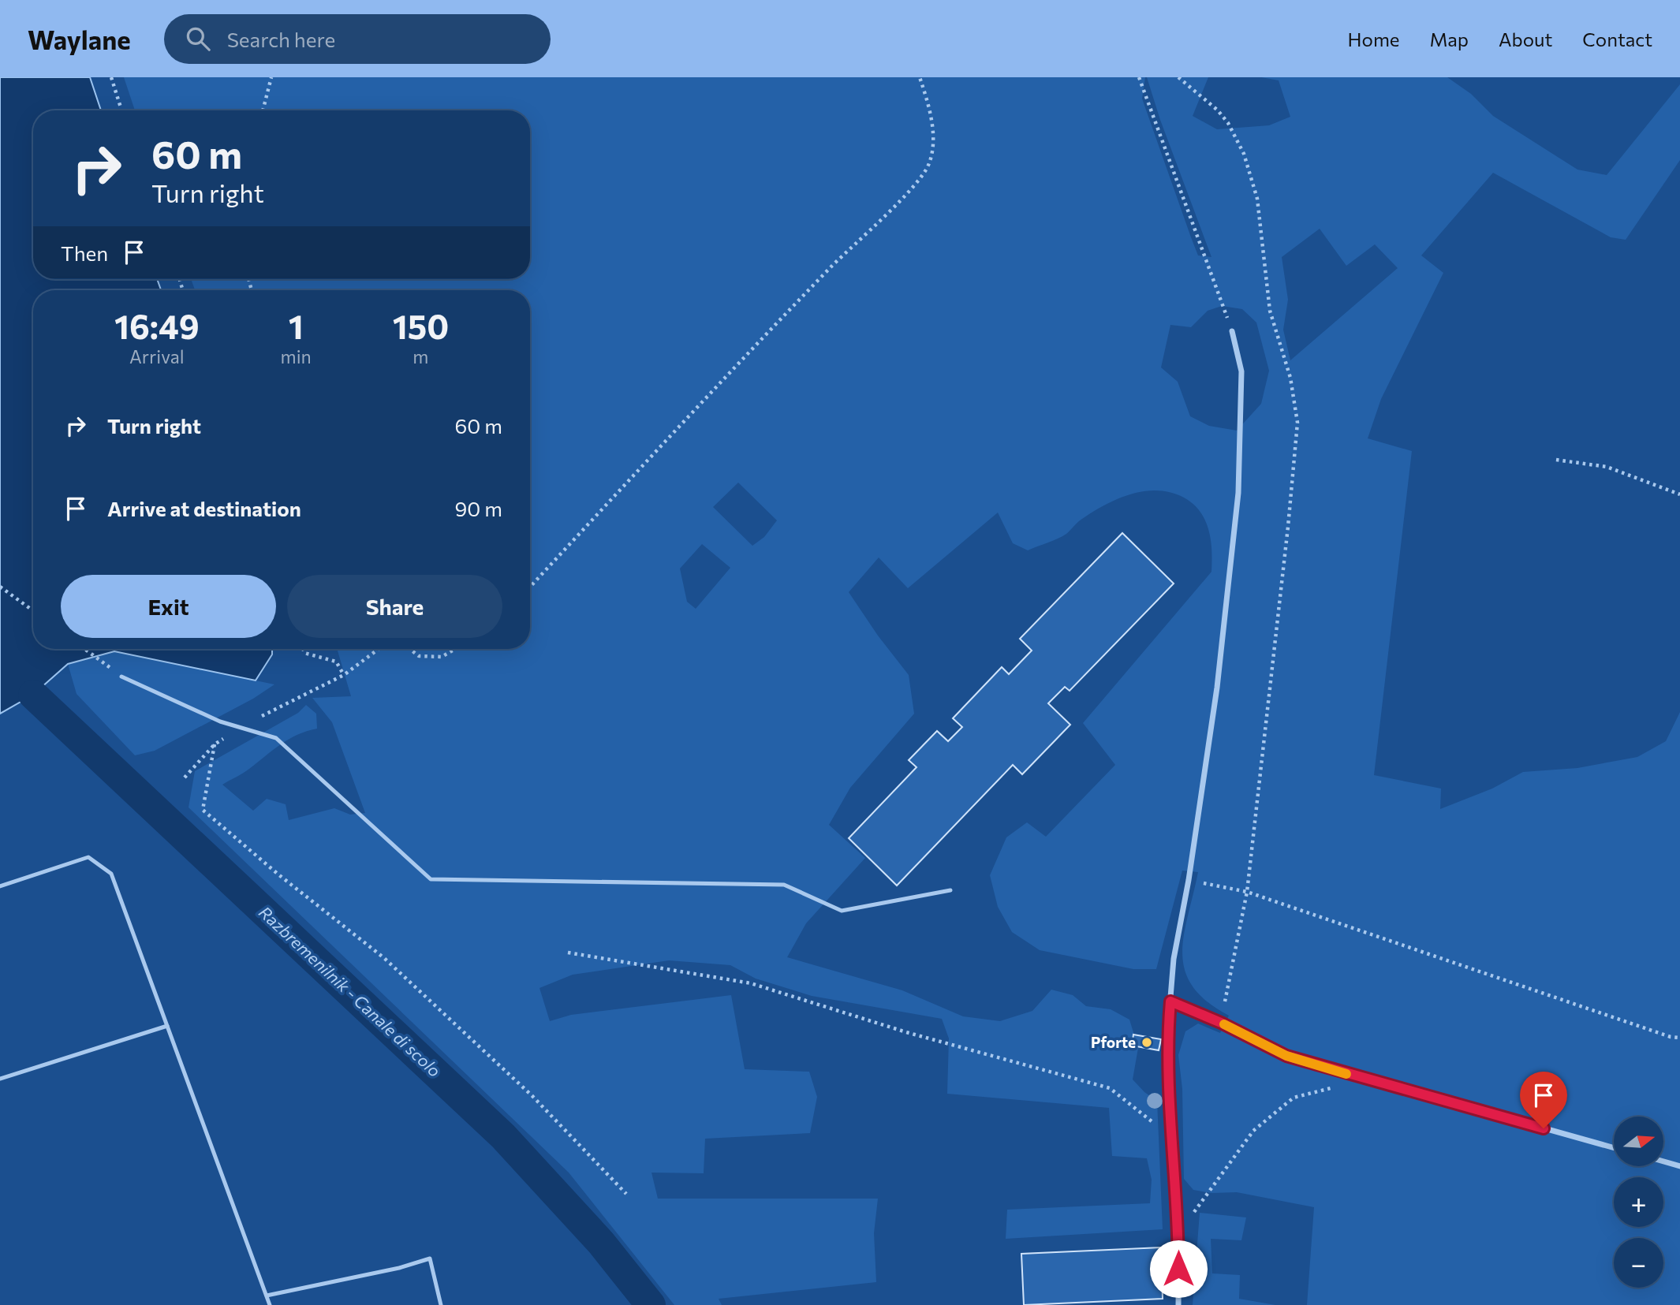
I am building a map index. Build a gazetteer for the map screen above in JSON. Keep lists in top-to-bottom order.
{
  "water": ["Razbremenilnik - Canale di scolo"],
  "places": ["Pforte"],
  "north": "right",
  "page": {
    "header": "Waylane",
    "search": "Search here",
    "nav": [
      "Home",
      "Map",
      "About",
      "Contact"
    ],
    "turn": ["60 m", "Turn right"],
    "then": "Then",
    "eta": [
      "16:49",
      "Arrival",
      "1",
      "min",
      "150",
      "m"
    ],
    "list": [
      {
        "name": "Turn right",
        "value": "60 m"
      },
      {
        "name": "Arrive at destination",
        "value": "90 m"
      }
    ],
    "buttons": ["Exit", "Share"],
    "map_buttons": ["+", "−"]
  }
}
